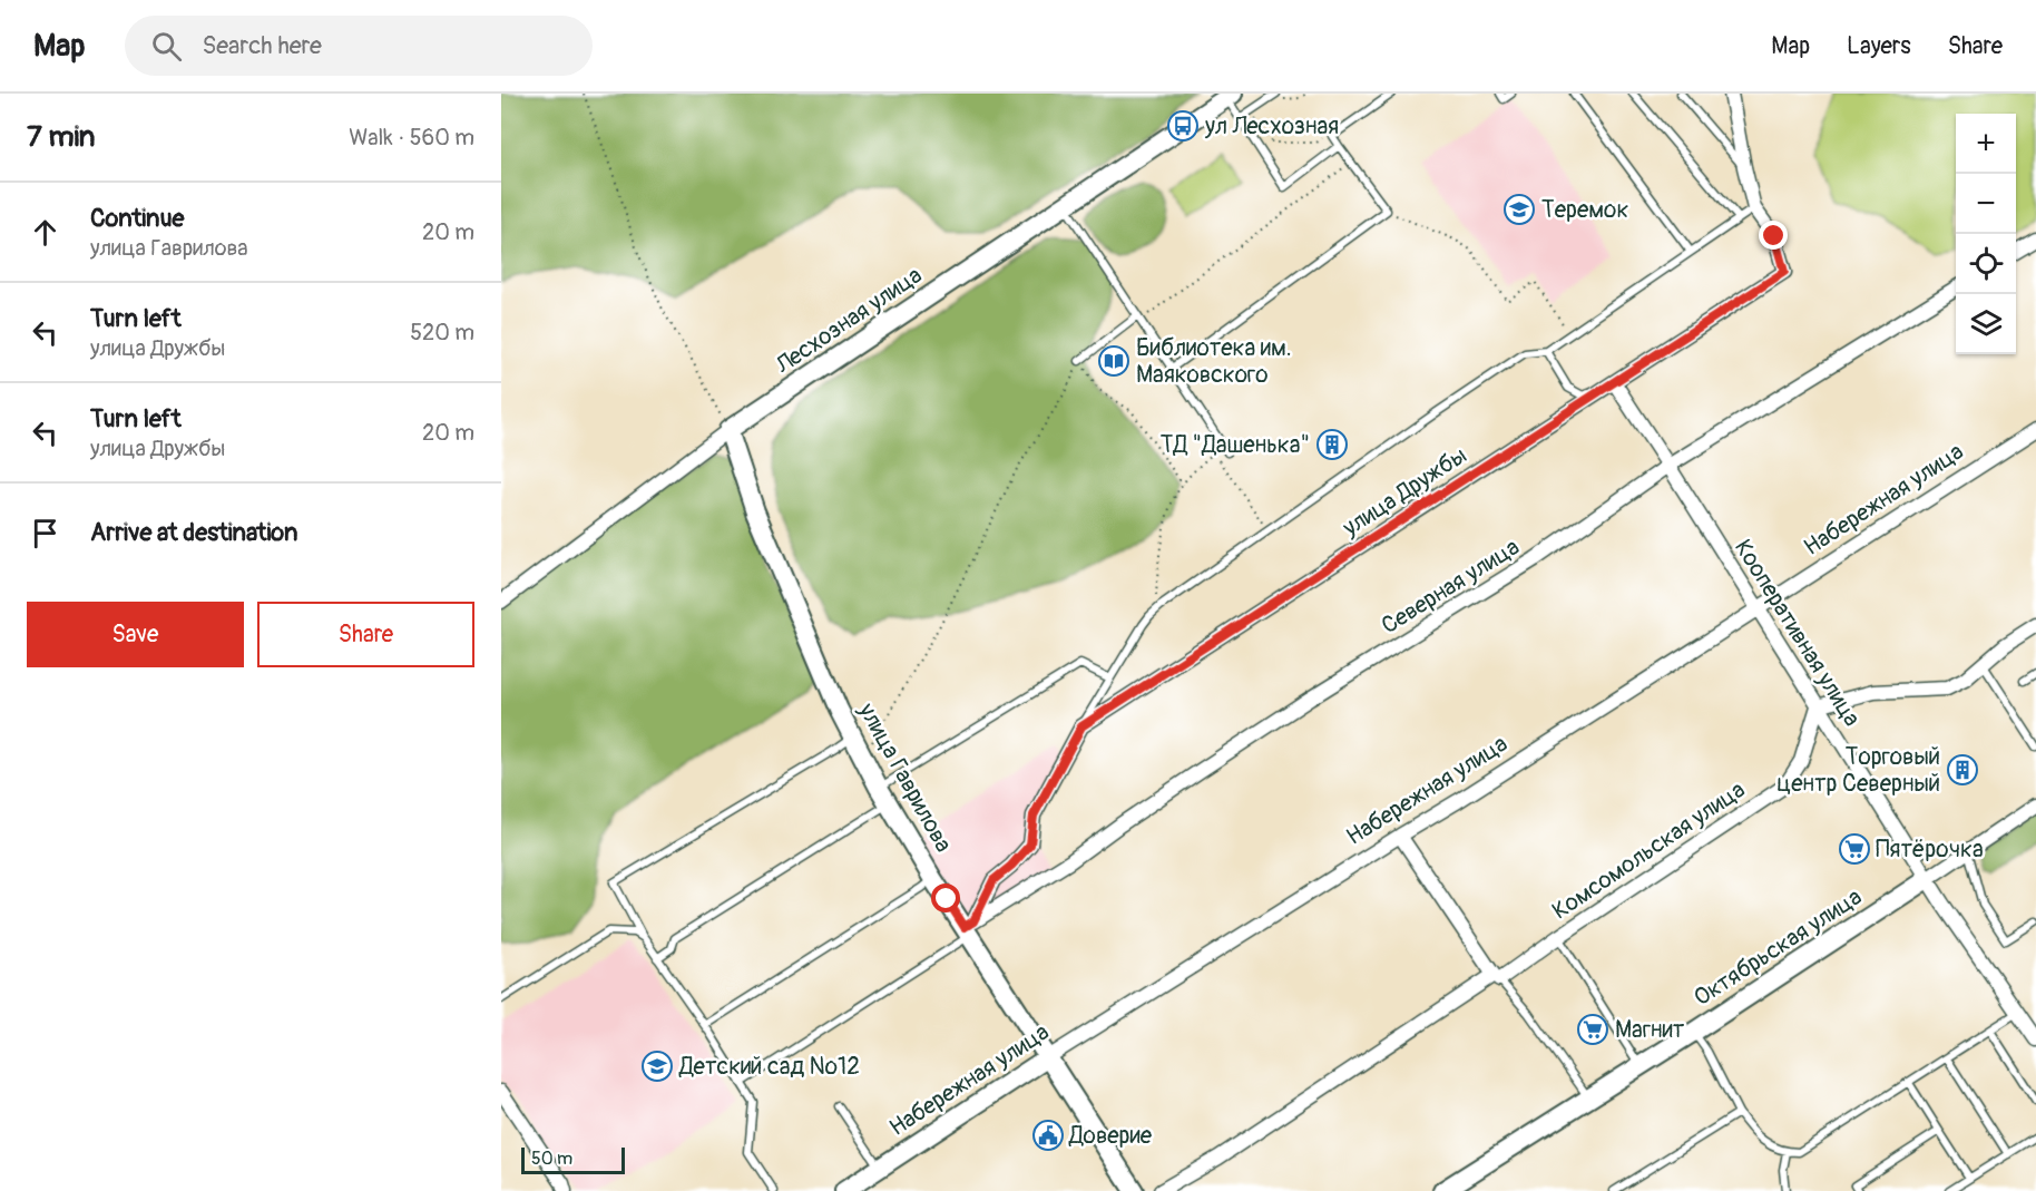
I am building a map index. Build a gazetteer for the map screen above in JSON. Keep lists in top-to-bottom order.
{
  "streets": {
    "street": [
      "Лесхозная улица",
      "улица Дружбы",
      "Набережная улица",
      "Северная улица",
      "Кооперативная улица",
      "улица Гаврилова",
      "Комсомольская улица",
      "Октябрьская улица"
    ]
  },
  "crossings": [
    ["Лесхозная улица", "улица Гаврилова"],
    ["улица Дружбы", "Северная улица"],
    ["улица Дружбы", "Кооперативная улица"],
    ["улица Дружбы", "улица Гаврилова"],
    ["Набережная улица", "Кооперативная улица"],
    ["Набережная улица", "улица Гаврилова"],
    ["Северная улица", "Кооперативная улица"],
    ["Северная улица", "улица Гаврилова"],
    ["Кооперативная улица", "Комсомольская улица"],
    ["Кооперативная улица", "Октябрьская улица"]
  ],
  "places": {
    "bus stop": ["ул Лесхозная"],
    "school or university": ["Теремок", "Детский сад №12"],
    "library": ["Библиотека им. Маяковского"],
    "building": ["ТД \"Дашенька\"", "Торговый центр Северный"],
    "supermarket": ["Пятёрочка", "Магнит"],
    "public building": ["Доверие"]
  },
  "scale_bar": "50 m",
  "page": {
    "header": "Map",
    "search": "Search here",
    "nav": ["Map", "Layers", "Share"],
    "heading": ["7 min", "Walk · 560 m"],
    "map_buttons": ["+", "−"],
    "list": [
      ["Continue", "улица Гаврилова", "20 m"],
      ["Turn left", "улица Дружбы", "520 m"],
      ["Turn left", "улица Дружбы", "20 m"],
      "Arrive at destination"
    ],
    "buttons": ["Save", "Share"],
    "scale": "50 m"
  }
}
